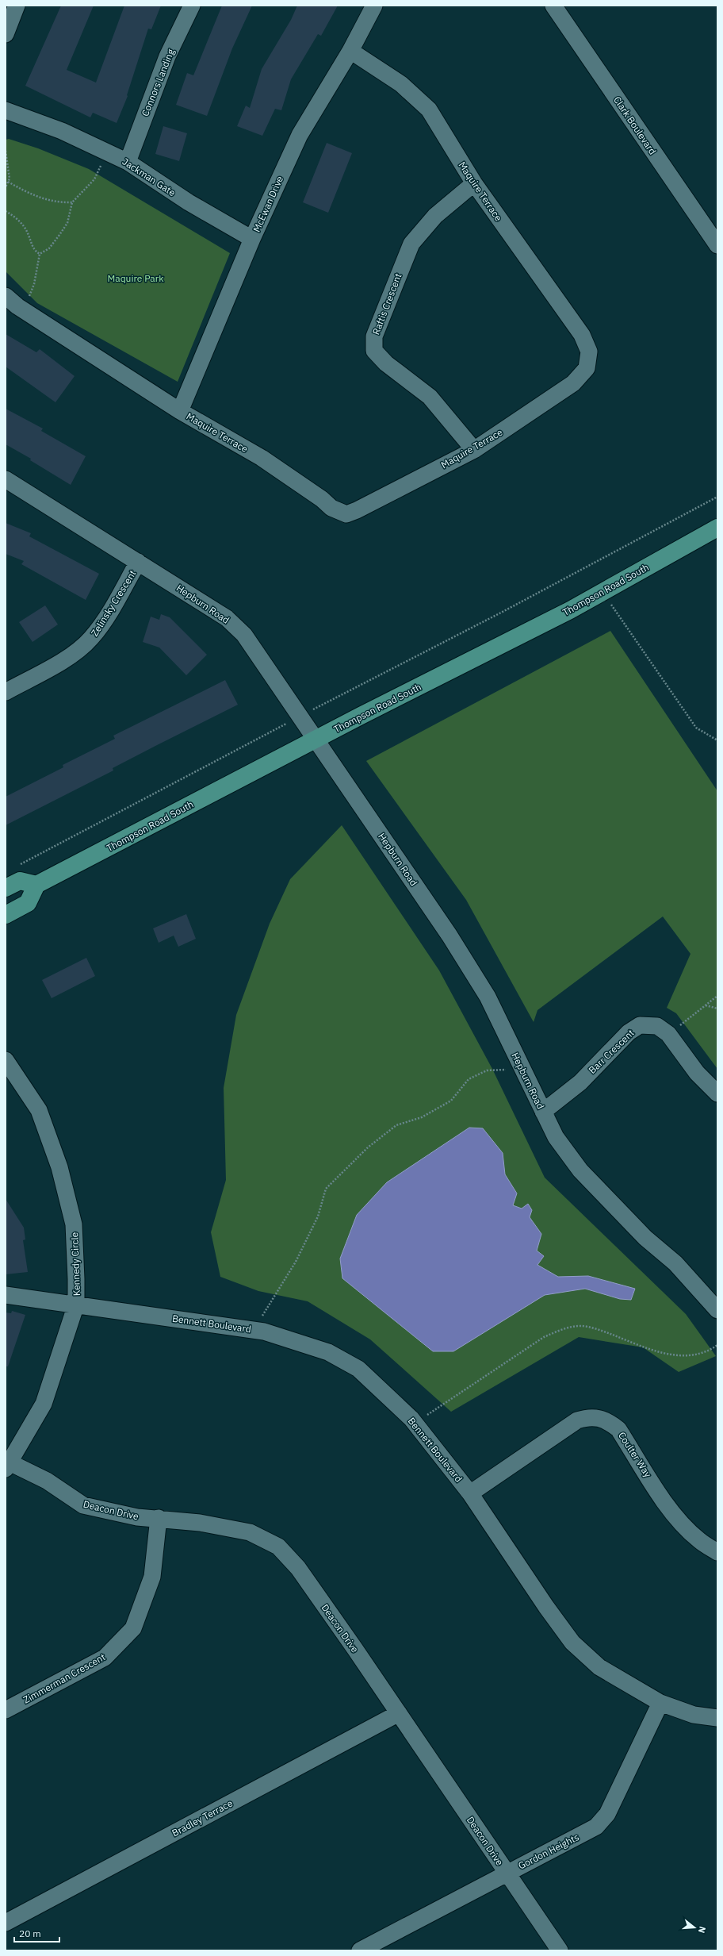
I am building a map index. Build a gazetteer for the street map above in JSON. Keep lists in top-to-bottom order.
{
  "streets": {
    "main road": ["Thompson Road South"],
    "street": [
      "Connors Landing",
      "Clark Boulevard",
      "Jackman Gate",
      "Maquire Terrace",
      "McEwan Drive",
      "Raftis Crescent",
      "Zelinsky Crescent",
      "Hepburn Road",
      "Barr Crescent",
      "Kennedy Circle",
      "Bennett Boulevard",
      "Coulter Way",
      "Deacon Drive",
      "Zimmerman Crescent",
      "Bradley Terrace",
      "Gordon Heights"
    ]
  },
  "crossings": [
    ["Connors Landing", "Jackman Gate"],
    ["Jackman Gate", "McEwan Drive"],
    ["Maquire Terrace", "McEwan Drive"],
    ["Maquire Terrace", "Raftis Crescent"],
    ["Thompson Road South", "Hepburn Road"],
    ["Zelinsky Crescent", "Hepburn Road"],
    ["Hepburn Road", "Barr Crescent"],
    ["Kennedy Circle", "Bennett Boulevard"],
    ["Kennedy Circle", "Deacon Drive"],
    ["Bennett Boulevard", "Coulter Way"],
    ["Bennett Boulevard", "Gordon Heights"],
    ["Deacon Drive", "Zimmerman Crescent"],
    ["Deacon Drive", "Bradley Terrace"],
    ["Deacon Drive", "Gordon Heights"]
  ],
  "parks": ["Maquire Park"],
  "scale_bar": "20 m",
  "north": "right"
}
